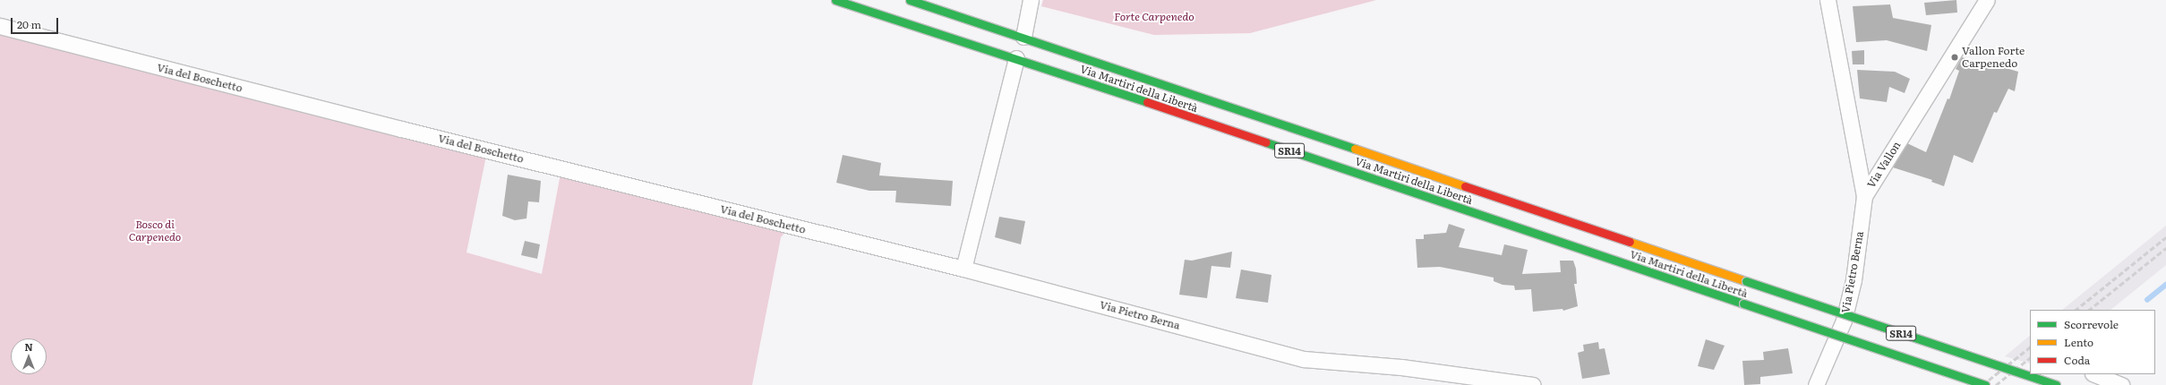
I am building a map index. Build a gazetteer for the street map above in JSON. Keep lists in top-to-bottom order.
{
  "streets": {
    "main road": ["Via Martiri della Libertà", "SR14"],
    "street": ["Via del Boschetto", "Via Vallon", "Via Pietro Berna"]
  },
  "crossings": [
    ["Via del Boschetto", "Via Pietro Berna"],
    ["Via Vallon", "Via Pietro Berna"]
  ],
  "parks": ["Forte Carpenedo", "Bosco di Carpenedo"],
  "places": ["Vallon Forte Carpenedo"],
  "legend": ["Scorrevole", "Lento", "Coda"],
  "scale_bar": "20 m",
  "north": "top"
}
